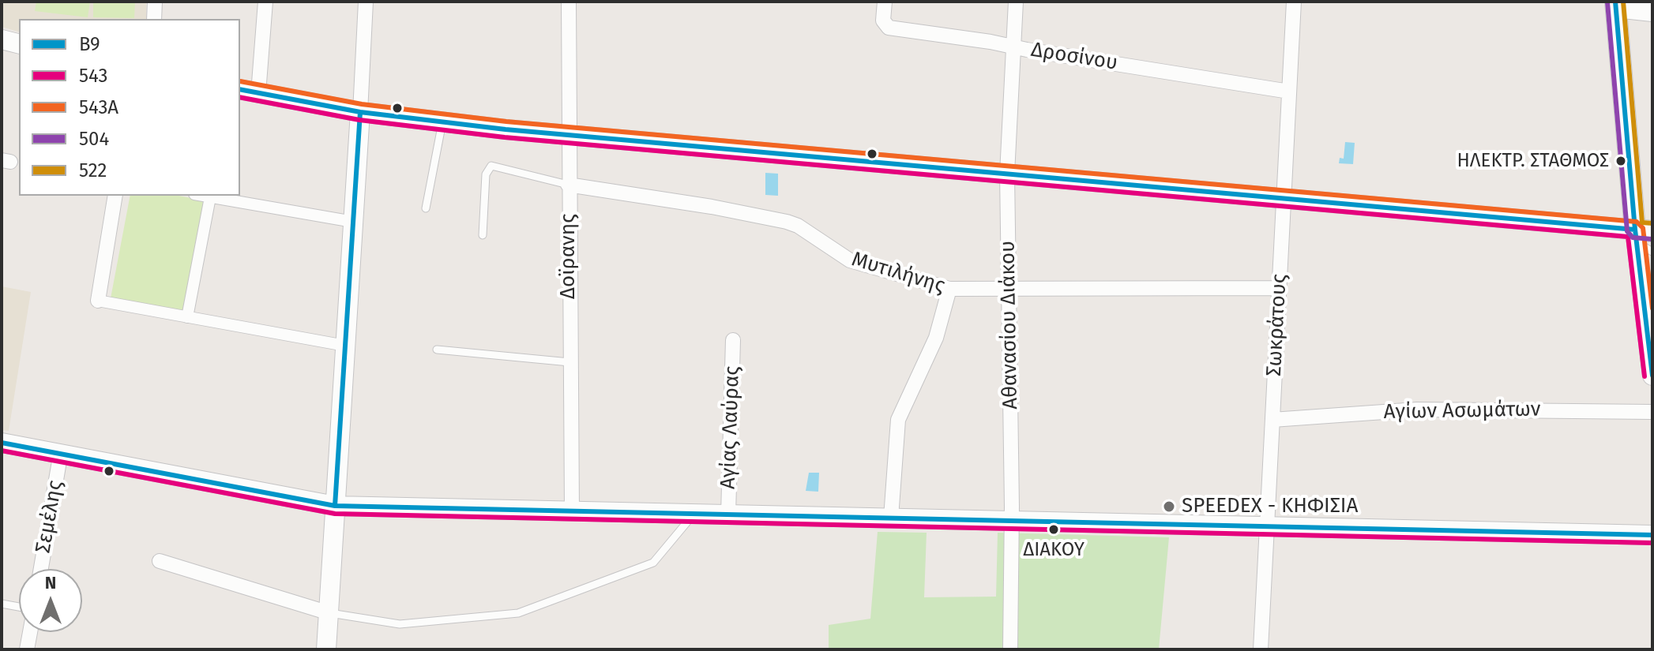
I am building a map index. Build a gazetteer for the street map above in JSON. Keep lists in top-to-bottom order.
{
  "streets": {
    "street": [
      "Δροσίνου",
      "Δοϊρανης",
      "Μυτιλήνης",
      "Αθανασίου Διάκου",
      "Σωκράτους",
      "Αγίων Ασωμάτων",
      "Αγίας Λαύρας",
      "Σεμέλης"
    ]
  },
  "crossings": [
    ["Δροσίνου", "Αθανασίου Διάκου"],
    ["Δροσίνου", "Σωκράτους"],
    ["Δοϊρανης", "Μυτιλήνης"],
    ["Μυτιλήνης", "Αθανασίου Διάκου"],
    ["Μυτιλήνης", "Σωκράτους"],
    ["Σωκράτους", "Αγίων Ασωμάτων"]
  ],
  "places": ["ΗΛΕΚΤΡ. ΣΤΑΘΜΟΣ", "SPEEDEX - ΚΗΦΙΣΙΑ", "ΔΙΑΚΟΥ"],
  "lines": [
    "transit line Β9",
    "transit line 522",
    "transit line 504",
    "transit line 543A",
    "transit line 543"
  ],
  "legend": [
    "Β9",
    "543",
    "543A",
    "504",
    "522"
  ],
  "north": "top"
}
